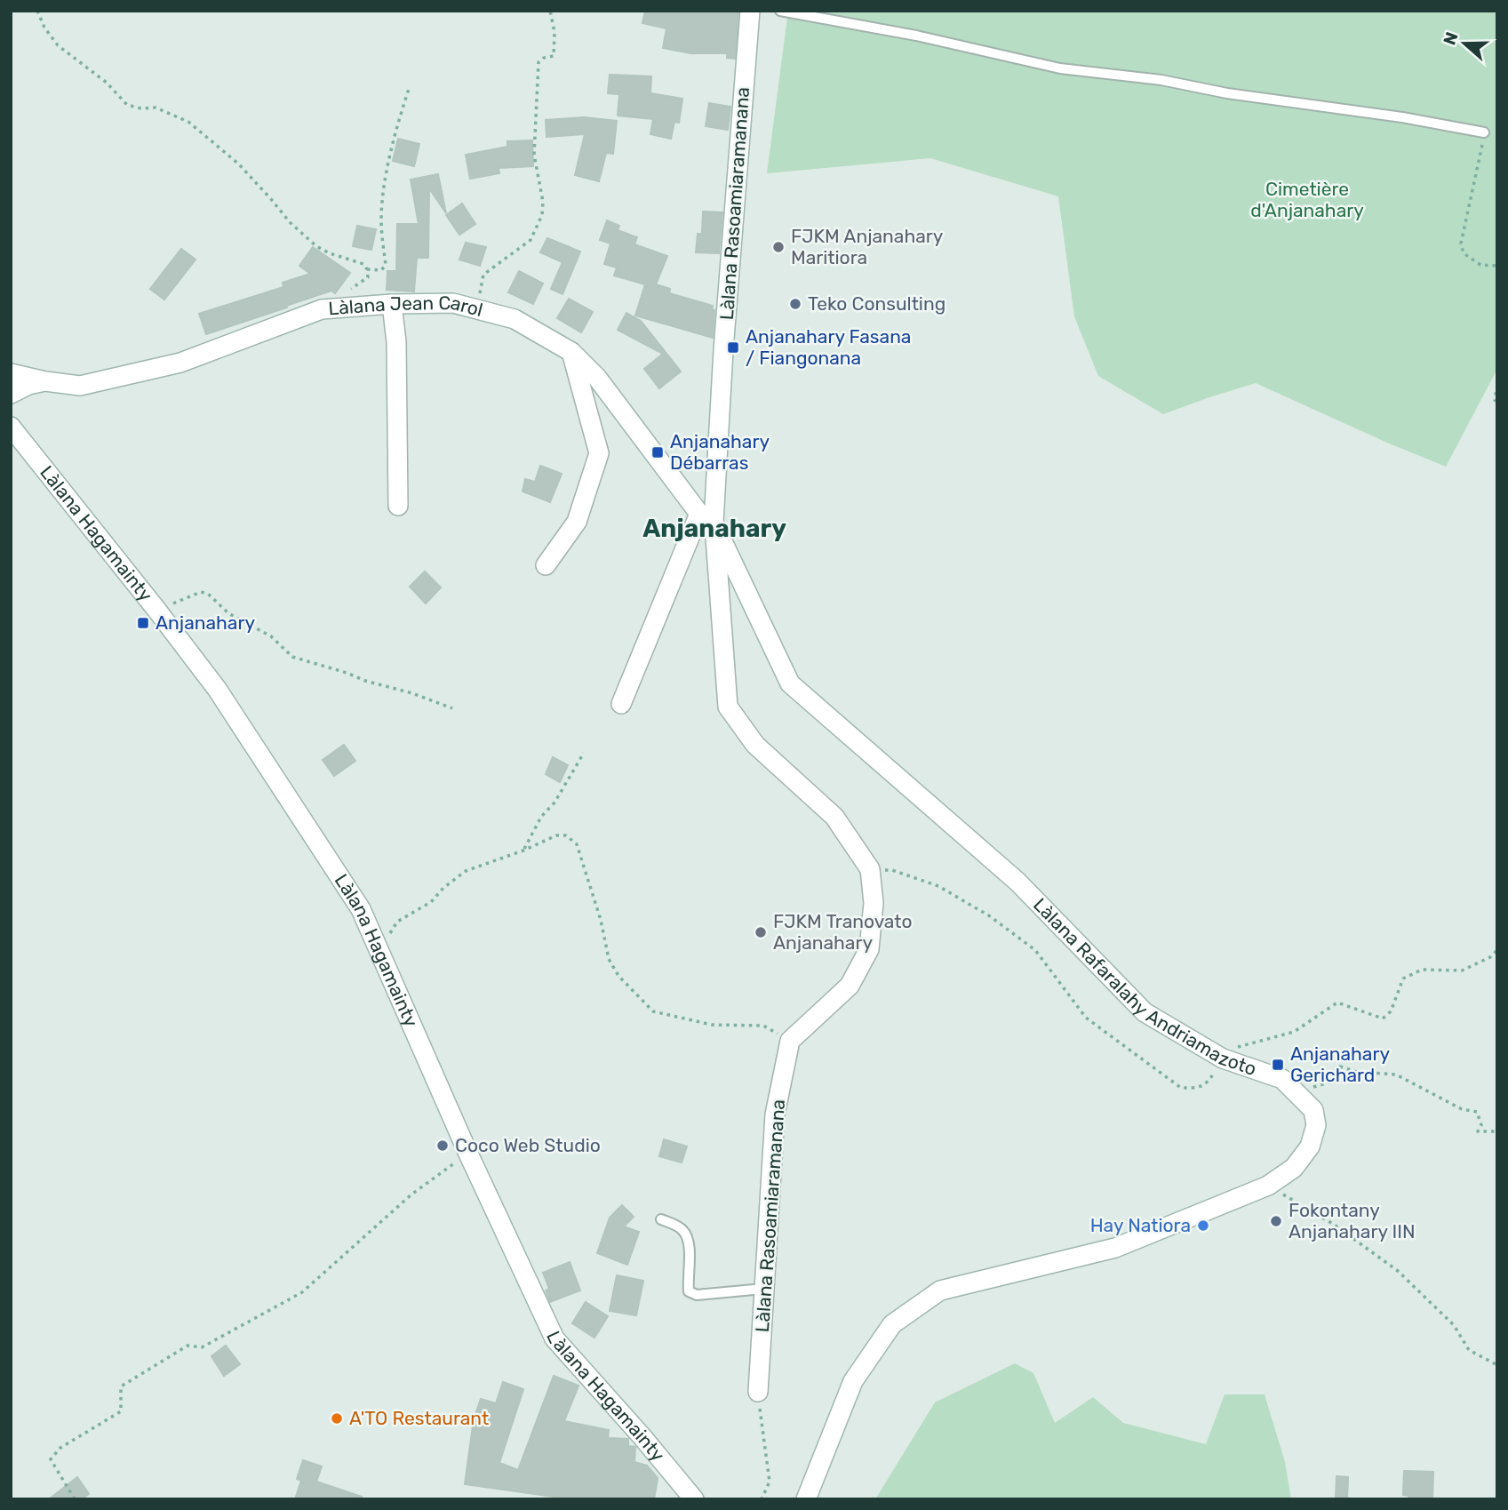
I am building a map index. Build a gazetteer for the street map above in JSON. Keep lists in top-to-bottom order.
{
  "streets": {
    "main road": [
      "Làlana Rasoamiaramanana",
      "Làlana Jean Carol",
      "Làlana Hagamainty",
      "Làlana Rafaralahy Andriamazoto"
    ]
  },
  "crossings": [
    ["Làlana Rasoamiaramanana", "Làlana Jean Carol"],
    ["Làlana Rasoamiaramanana", "Làlana Rafaralahy Andriamazoto"],
    ["Làlana Jean Carol", "Làlana Rafaralahy Andriamazoto"]
  ],
  "districts": ["Anjanahary"],
  "parks": ["Cimetière d'Anjanahary"],
  "places": {
    "other": [
      "FJKM Anjanahary Maritiora",
      "Teko Consulting",
      "FJKM Tranovato Anjanahary",
      "Coco Web Studio",
      "Fokontany Anjanahary IIN",
      "Hay Natiora",
      "A'TO Restaurant"
    ],
    "transit": [
      "Anjanahary Fasana / Fiangonana",
      "Anjanahary Débarras",
      "Anjanahary",
      "Anjanahary Gerichard"
    ]
  },
  "north": "left"
}
